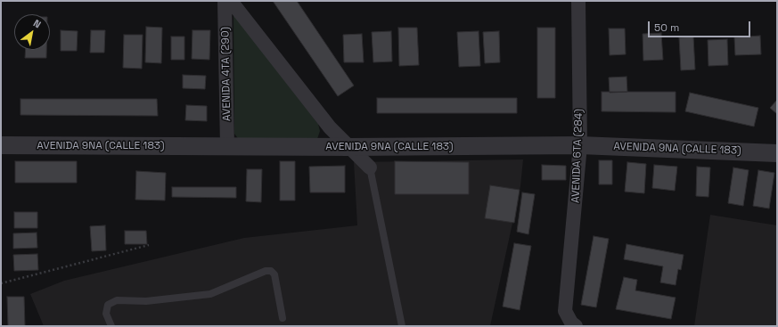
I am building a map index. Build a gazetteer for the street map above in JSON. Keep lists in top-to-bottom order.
{
  "streets": {
    "street": ["AVENIDA 4TA (290)", "AVENIDA 9NA (CALLE 183)", "AVENIDA 6TA (284)"]
  },
  "crossings": [
    ["AVENIDA 4TA (290)", "AVENIDA 9NA (CALLE 183)"],
    ["AVENIDA 9NA (CALLE 183)", "AVENIDA 6TA (284)"]
  ],
  "scale_bar": "50 m",
  "north": "top right"
}
